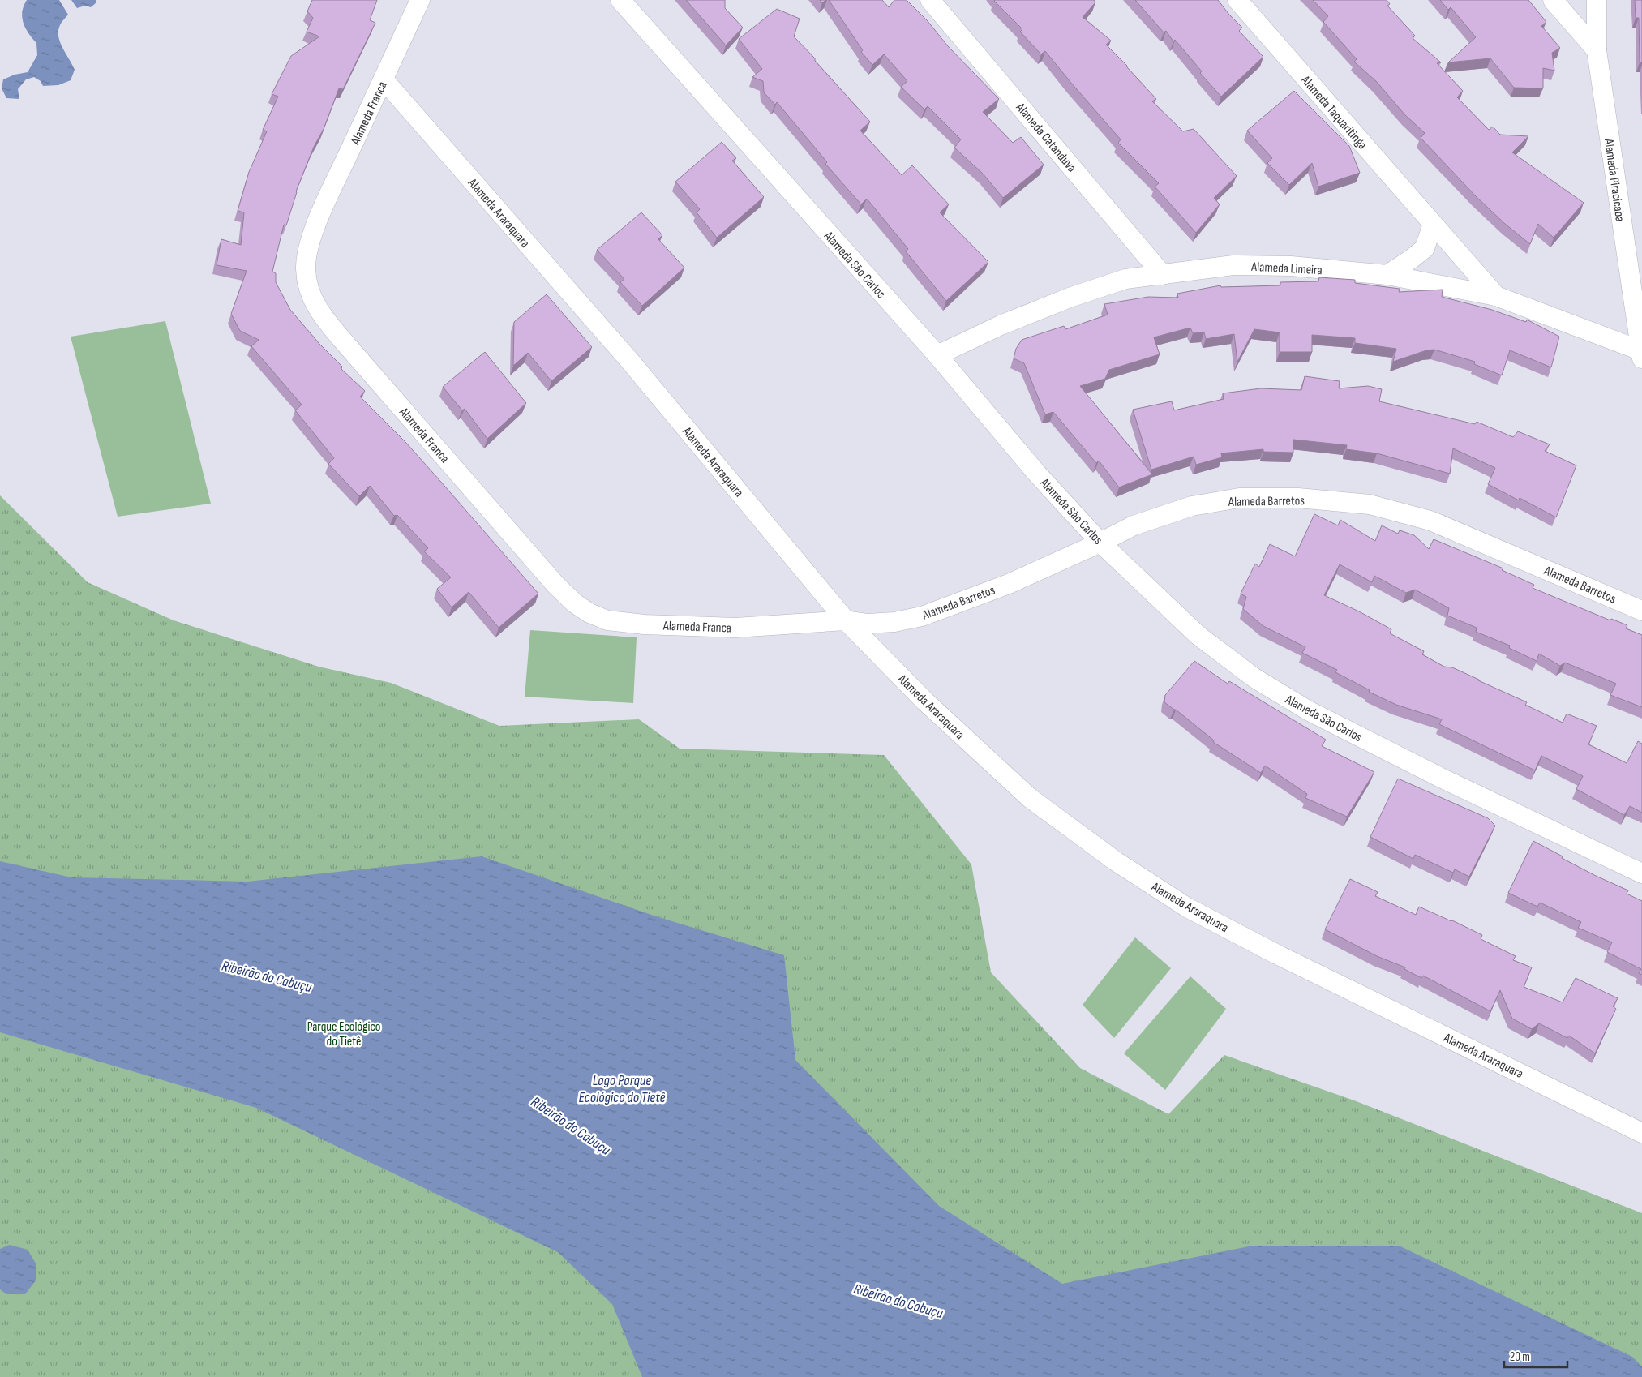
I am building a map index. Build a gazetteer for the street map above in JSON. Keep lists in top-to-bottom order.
{
  "streets": {
    "street": [
      "Alameda Taquaritinga",
      "Alameda Franca",
      "Alameda Catanduva",
      "Alameda Piracicaba",
      "Alameda Araraquara",
      "Alameda São Carlos",
      "Alameda Limeira",
      "Alameda Barretos"
    ]
  },
  "crossings": [
    ["Alameda Taquaritinga", "Alameda Limeira"],
    ["Alameda Franca", "Alameda Araraquara"],
    ["Alameda Franca", "Alameda Barretos"],
    ["Alameda Catanduva", "Alameda Limeira"],
    ["Alameda Piracicaba", "Alameda Limeira"],
    ["Alameda Araraquara", "Alameda Barretos"],
    ["Alameda São Carlos", "Alameda Limeira"],
    ["Alameda São Carlos", "Alameda Barretos"]
  ],
  "water": ["Ribeirão do Cabuçu", "Lago Parque Ecológico do Tietê"],
  "parks": ["Parque Ecológico do Tietê"],
  "scale_bar": "20 m"
}
